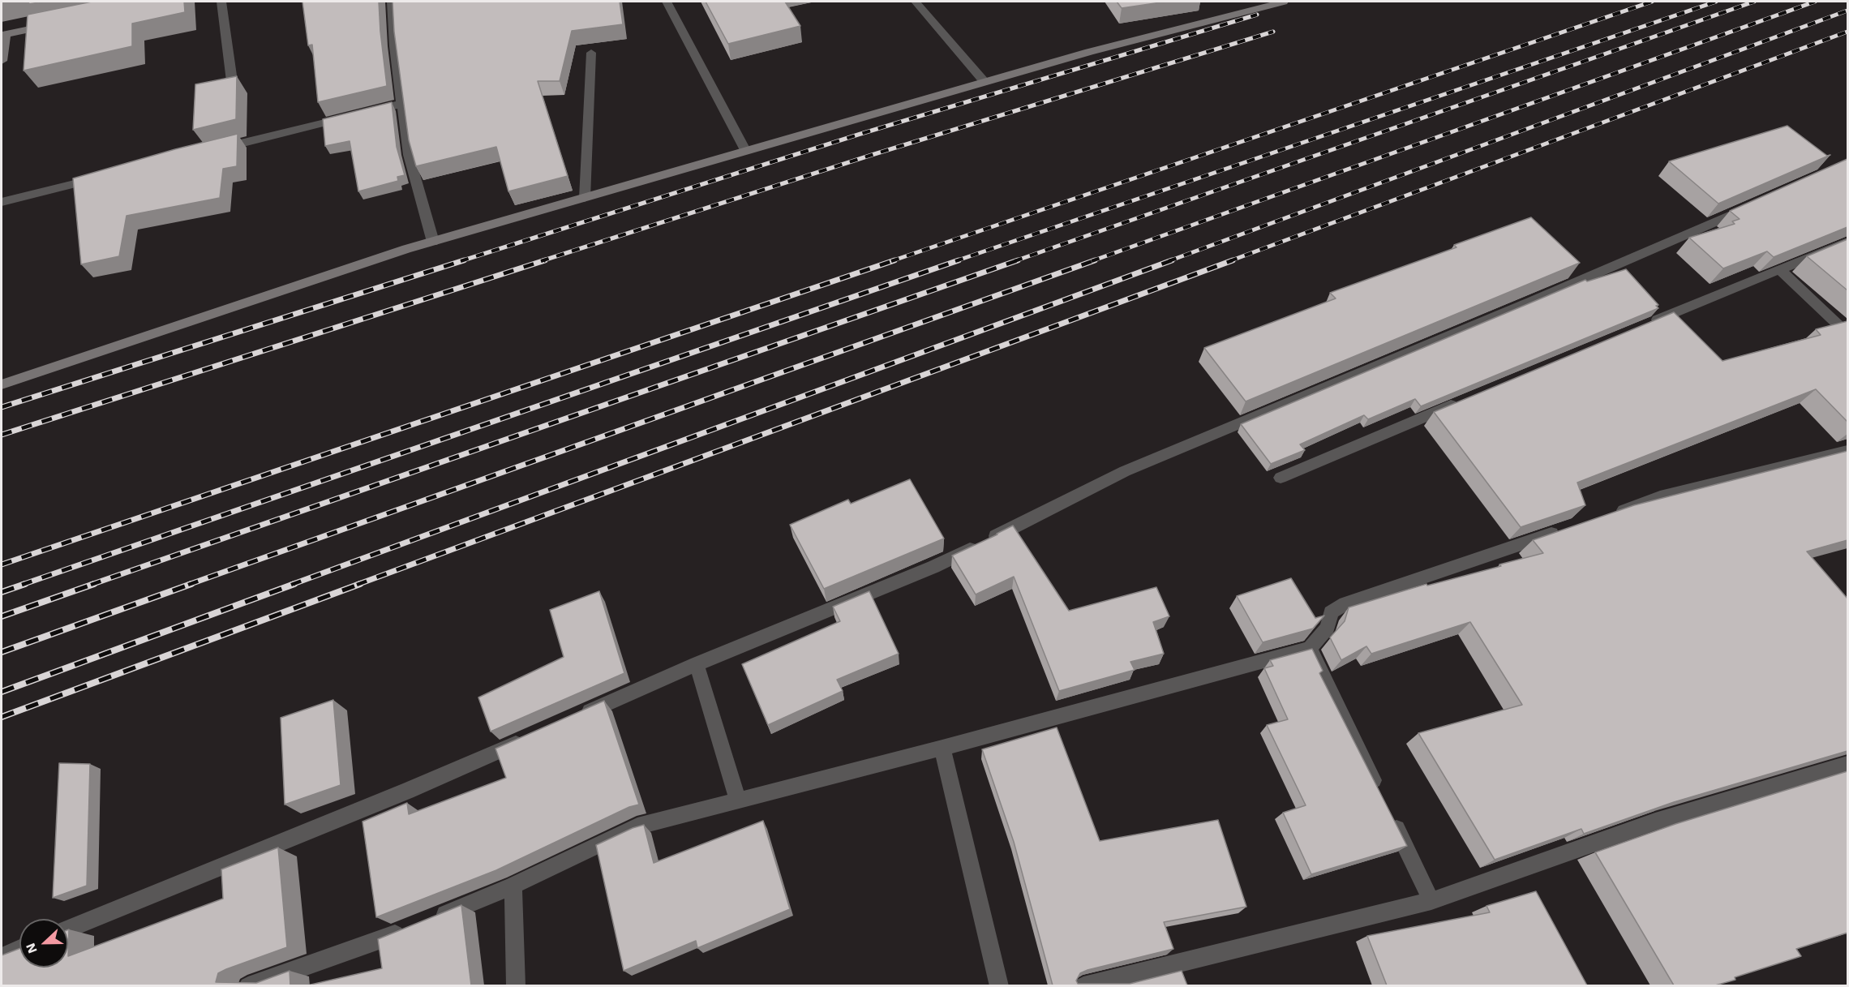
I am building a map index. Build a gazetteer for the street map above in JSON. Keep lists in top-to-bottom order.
{
  "north": "left"
}
